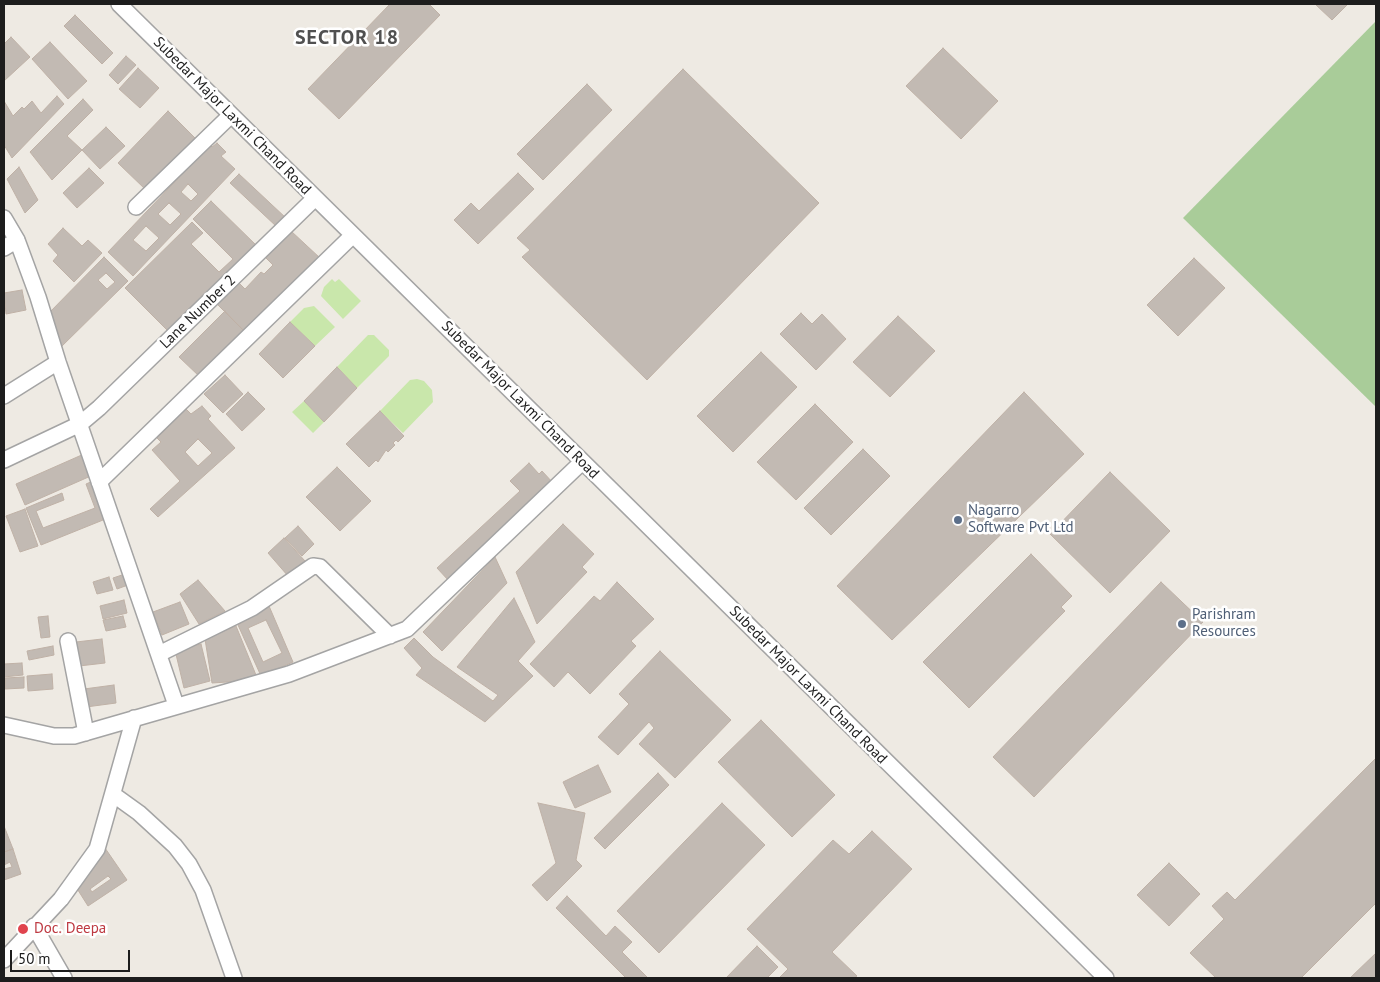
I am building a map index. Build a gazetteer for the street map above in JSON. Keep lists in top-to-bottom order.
{
  "streets": {
    "street": ["Subedar Major Laxmi Chand Road", "Lane Number 2"]
  },
  "crossings": [
    ["Subedar Major Laxmi Chand Road", "Lane Number 2"]
  ],
  "districts": ["SECTOR 18"],
  "places": ["Nagarro Software Pvt Ltd", "Parishram Resources", "Doc. Deepa"],
  "scale_bar": "50 m"
}
